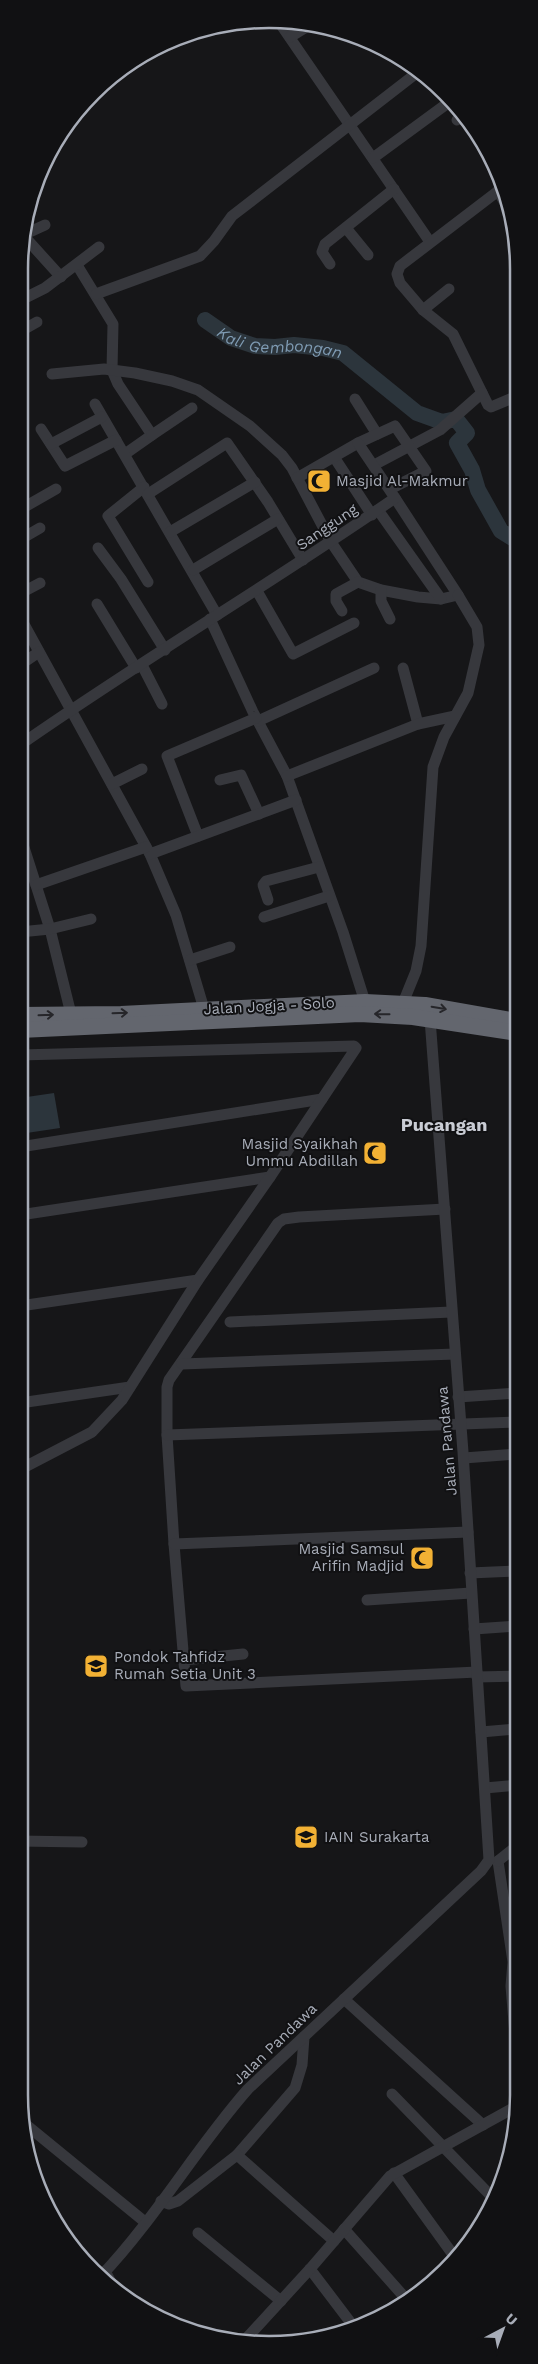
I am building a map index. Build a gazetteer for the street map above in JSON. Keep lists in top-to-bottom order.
{
  "streets": {
    "highway": ["Jalan Jogja - Solo"],
    "street": ["Sanggung", "Jalan Pandawa"]
  },
  "crossings": [
    ["Jalan Jogja - Solo", "Jalan Pandawa"]
  ],
  "districts": ["Pucangan"],
  "water": ["Kali Gembongan"],
  "places": {
    "mosque": ["Masjid Al-Makmur", "Masjid Syaikhah Ummu Abdillah", "Masjid Samsul Arifin Madjid"],
    "school or university": ["Pondok Tahfidz Rumah Setia Unit 3", "IAIN Surakarta"]
  },
  "north": "top right"
}
